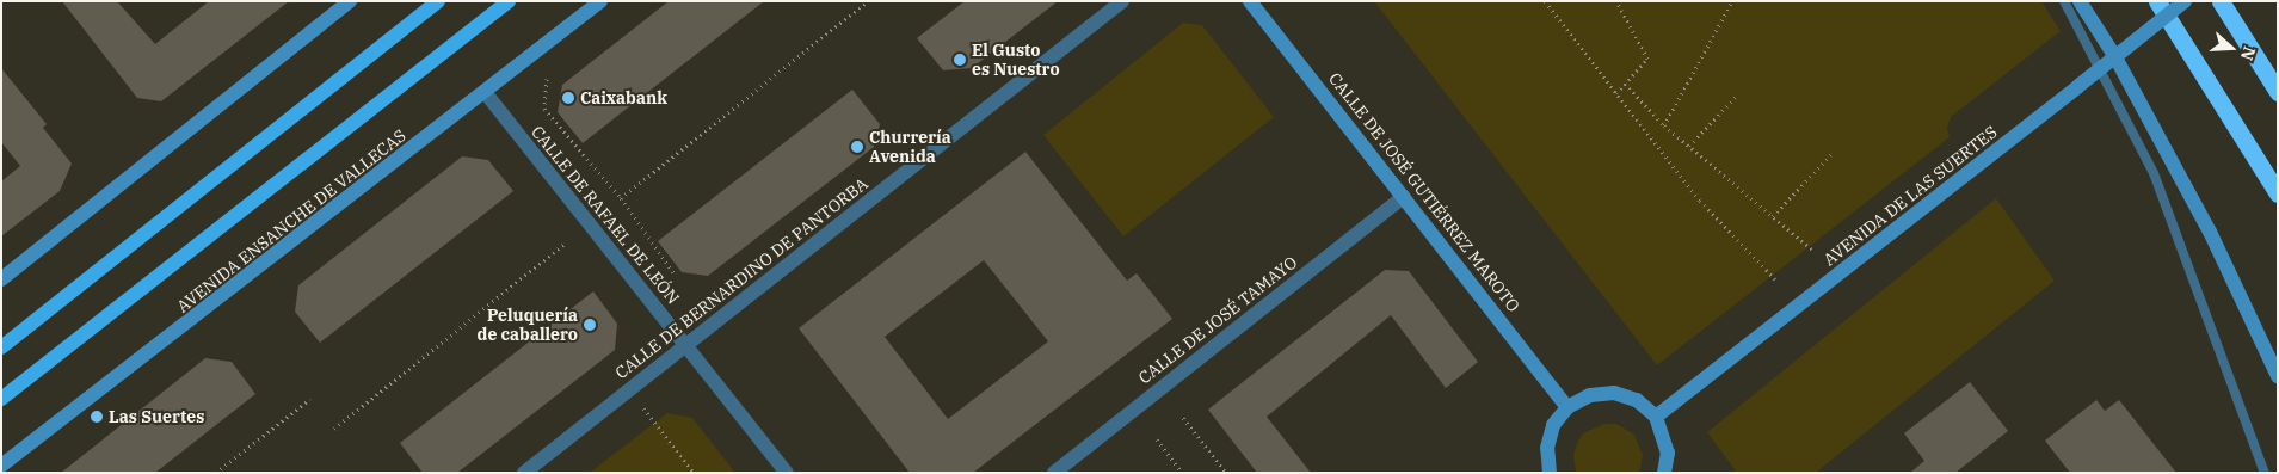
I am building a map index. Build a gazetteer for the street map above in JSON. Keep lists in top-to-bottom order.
{
  "streets": {
    "street": [
      "CALLE DE JOSÉ GUTIÉRREZ MAROTO",
      "AVENIDA DE LAS SUERTES",
      "CALLE DE RAFAEL DE LEÓN",
      "AVENIDA ENSANCHE DE VALLECAS",
      "CALLE DE BERNARDINO DE PANTORBA",
      "CALLE DE JOSÉ TAMAYO"
    ]
  },
  "crossings": [
    ["CALLE DE JOSÉ GUTIÉRREZ MAROTO", "CALLE DE JOSÉ TAMAYO"],
    ["CALLE DE RAFAEL DE LEÓN", "AVENIDA ENSANCHE DE VALLECAS"],
    ["CALLE DE RAFAEL DE LEÓN", "CALLE DE BERNARDINO DE PANTORBA"]
  ],
  "places": [
    "El Gusto es Nuestro",
    "Caixabank",
    "Churrería Avenida",
    "Peluquería de caballero",
    "Las Suertes"
  ],
  "north": "right"
}
